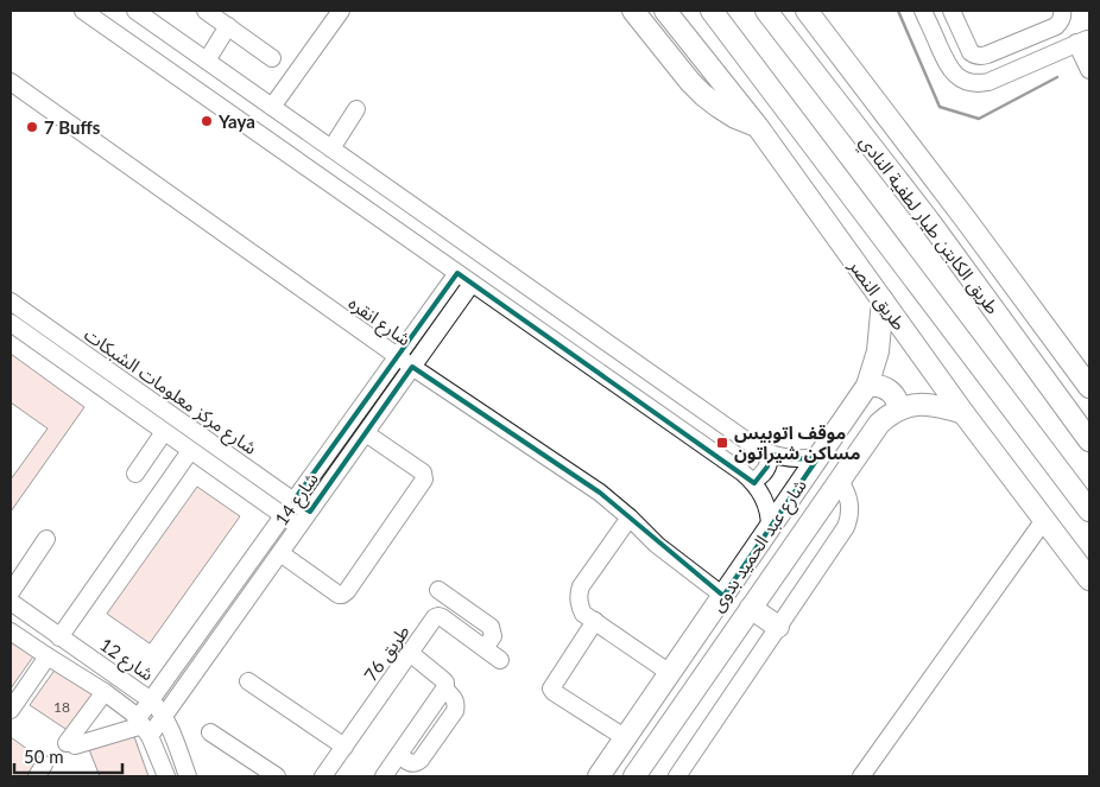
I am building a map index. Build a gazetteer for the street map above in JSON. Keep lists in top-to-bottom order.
{
  "streets": {
    "main road": ["طريق الكابتن طيار لطفية النادي", "طريق النصر", "شارع عبد الحميد بدوى"],
    "street": [
      "شارع انقره",
      "شارع مركز معلومات الشبكات",
      "شارع 14",
      "طريق 76",
      "شارع 12"
    ]
  },
  "crossings": [
    ["طريق النصر", "شارع عبد الحميد بدوى"],
    ["شارع انقره", "شارع 14"],
    ["شارع انقره", "شارع عبد الحميد بدوى"],
    ["شارع مركز معلومات الشبكات", "شارع 14"],
    ["شارع 14", "شارع 12"]
  ],
  "places": {
    "other": ["Yaya", "7 Buffs"],
    "transit": ["موقف اتوبيس مساكن شيراتون"]
  },
  "house_numbers": ["18"],
  "scale_bar": "50 m"
}
